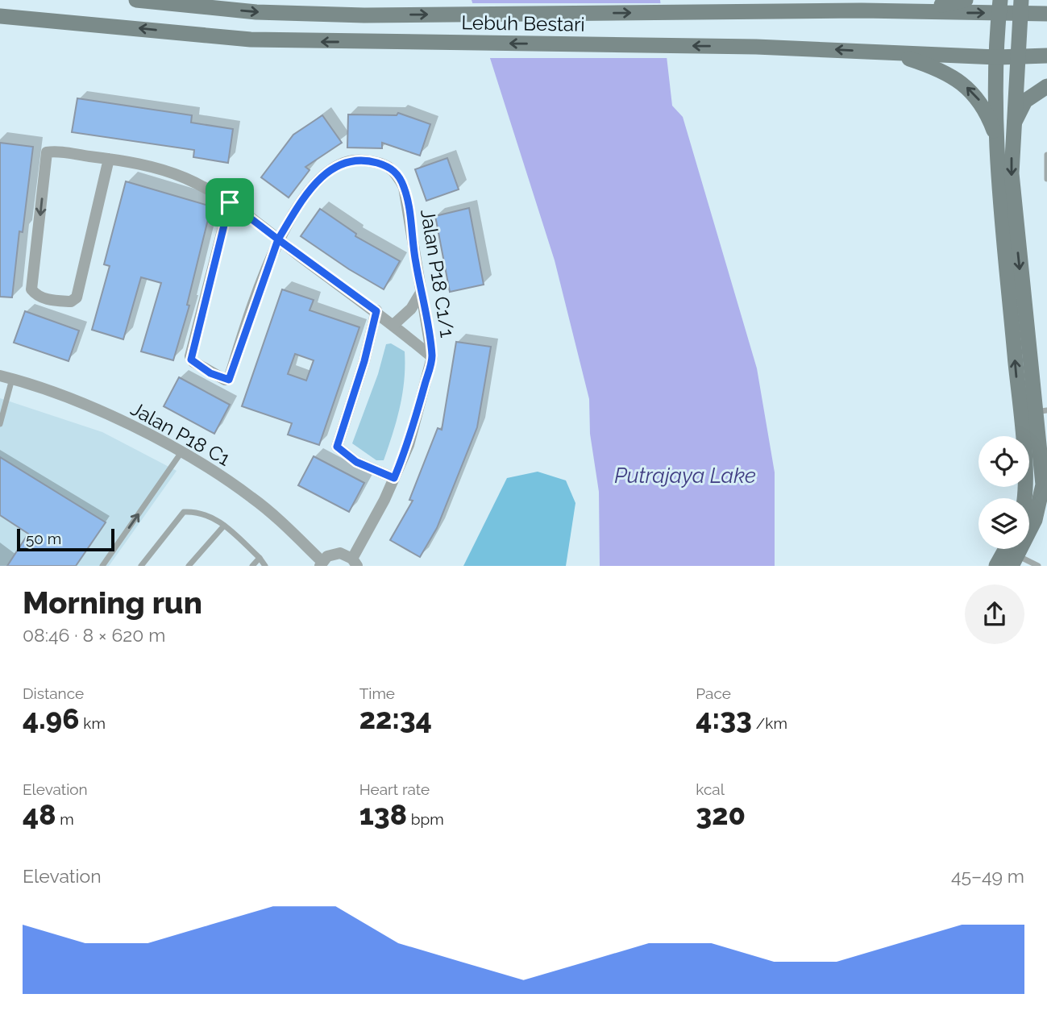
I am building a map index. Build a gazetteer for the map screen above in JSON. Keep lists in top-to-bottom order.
{
  "streets": {
    "main road": ["Lebuh Bestari"],
    "street": ["Jalan P18 C1/1", "Jalan P18 C1"]
  },
  "water": ["Putrajaya Lake"],
  "scale_bar": "50 m",
  "page": {
    "scale": "50 m",
    "heading": ["Morning run", "08:46 · 8 × 620 m"],
    "stats": [
      ["Distance", "4.96 km"],
      ["Time", "22:34"],
      ["Pace", "4:33 /km"],
      ["Elevation", "48 m"],
      ["Heart rate", "138 bpm"],
      ["kcal", "320"]
    ],
    "chart": ["Elevation", "45–49 m"]
  }
}
